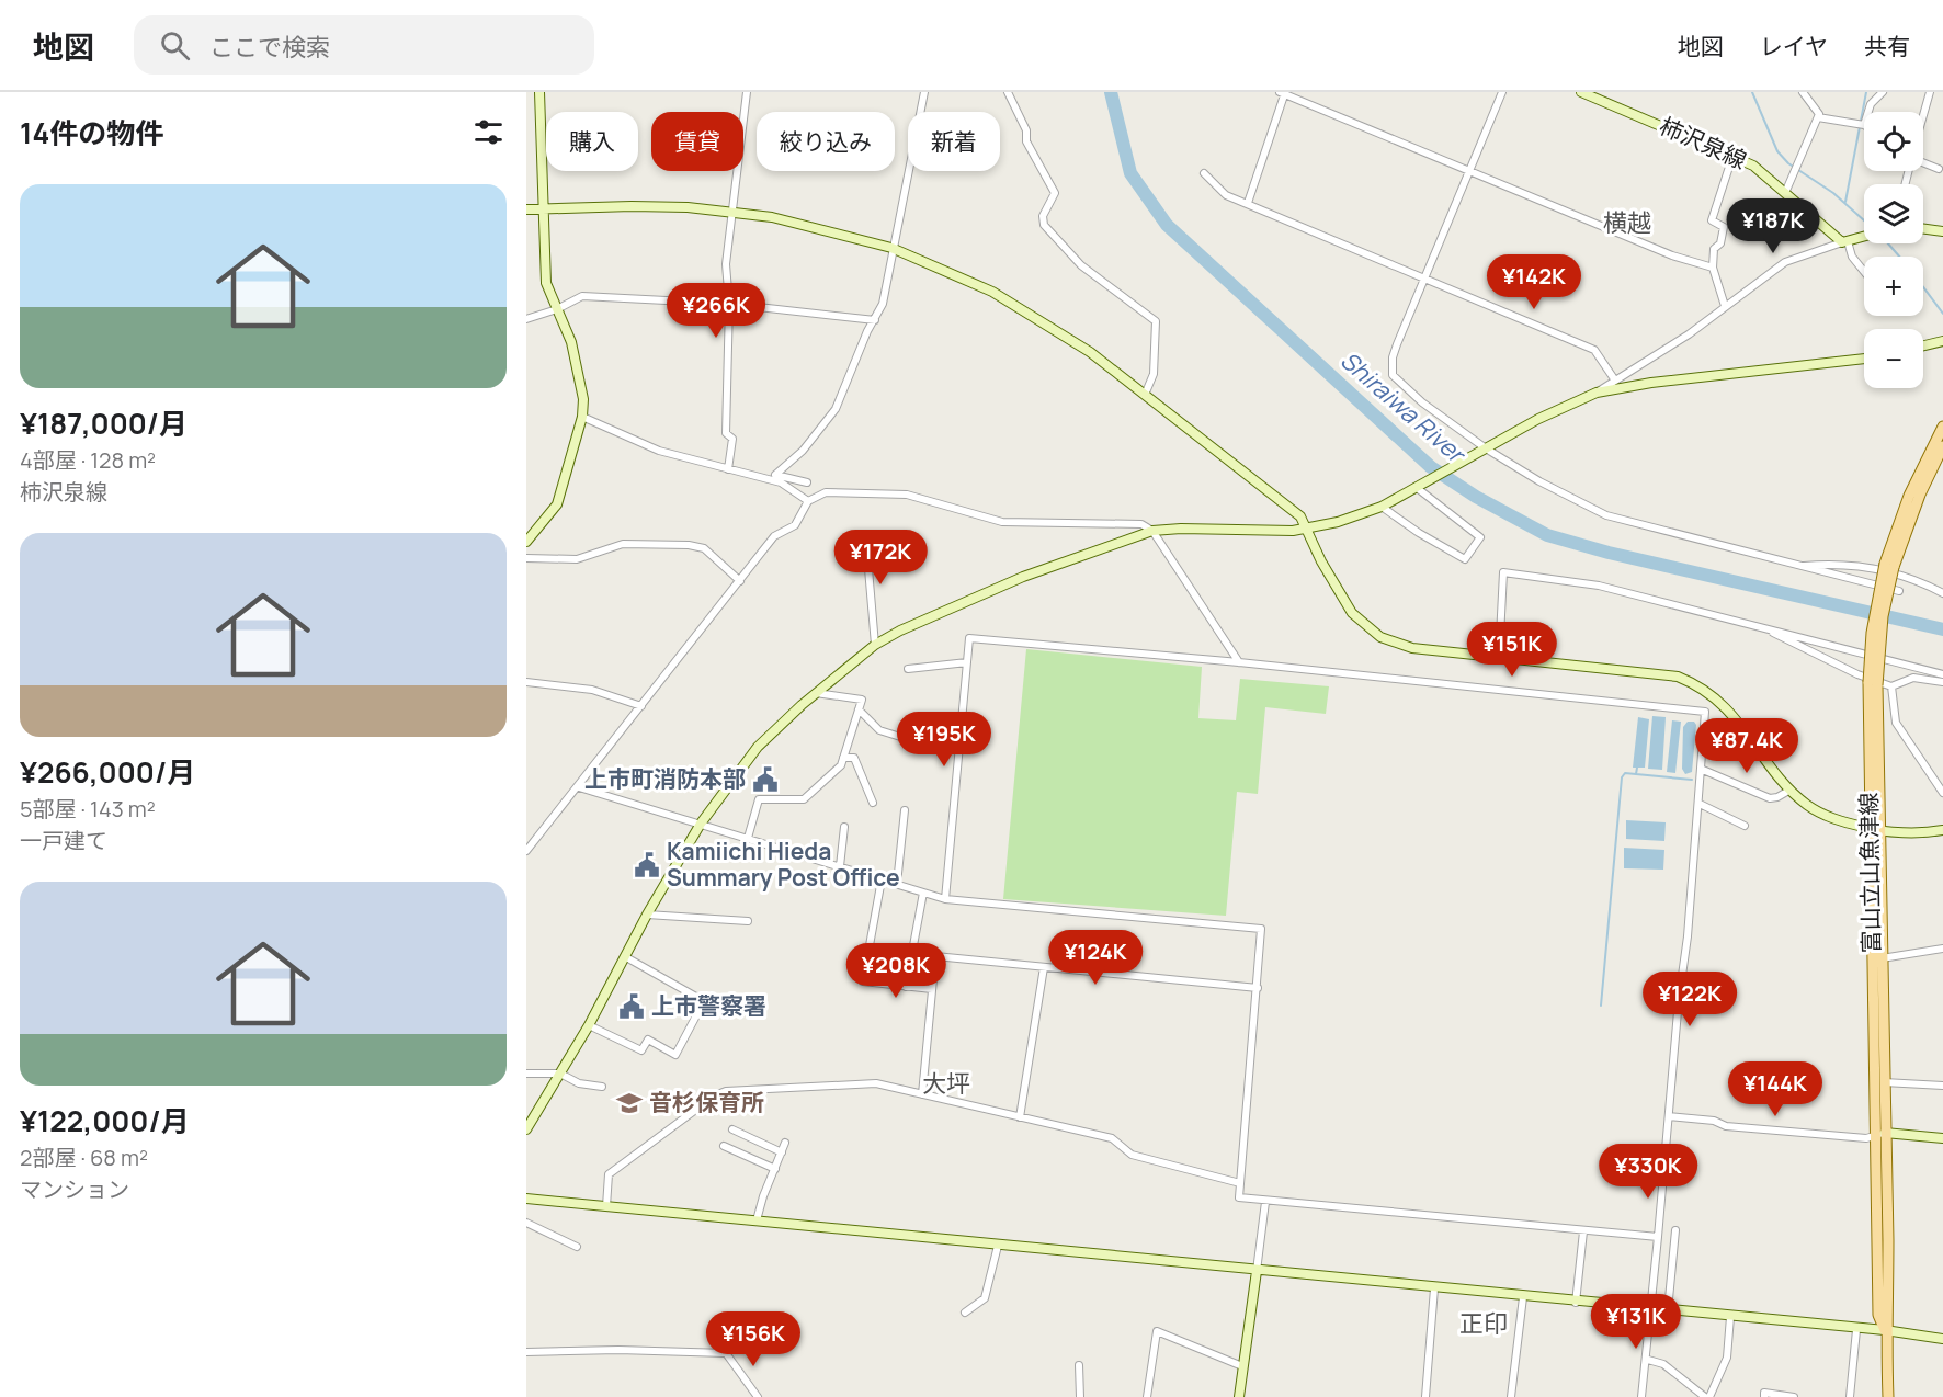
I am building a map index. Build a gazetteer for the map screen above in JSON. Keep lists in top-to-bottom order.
{
  "streets": {
    "main road": ["富山立山魚津線"],
    "street": ["柿沢泉線"]
  },
  "districts": ["横越", "大坪", "正印"],
  "water": ["Shiraiwa River"],
  "places": {
    "public building": ["上市町消防本部", "Kamiichi Hieda Summary Post Office", "上市警察署"],
    "school or university": ["音杉保育所"]
  },
  "page": {
    "header": "地図",
    "search": "ここで検索",
    "nav": ["地図", "レイヤ", "共有"],
    "heading": "14件の物件",
    "map_buttons": ["+", "−"],
    "chip": [
      "購入",
      "賃貸",
      "絞り込み",
      "新着"
    ],
    "list": [
      {
        "name": "¥187,000/月",
        "note": "4部屋 · 128 m² · 柿沢泉線"
      },
      {
        "name": "¥266,000/月",
        "note": "5部屋 · 143 m² · 一戸建て"
      },
      {
        "name": "¥122,000/月",
        "note": "2部屋 · 68 m² · マンション"
      }
    ],
    "price": [
      "¥187K",
      "¥142K",
      "¥266K",
      "¥172K",
      "¥151K",
      "¥195K",
      "¥87.4K",
      "¥124K",
      "¥208K",
      "¥122K",
      "¥144K",
      "¥330K",
      "¥131K",
      "¥156K"
    ]
  }
}
